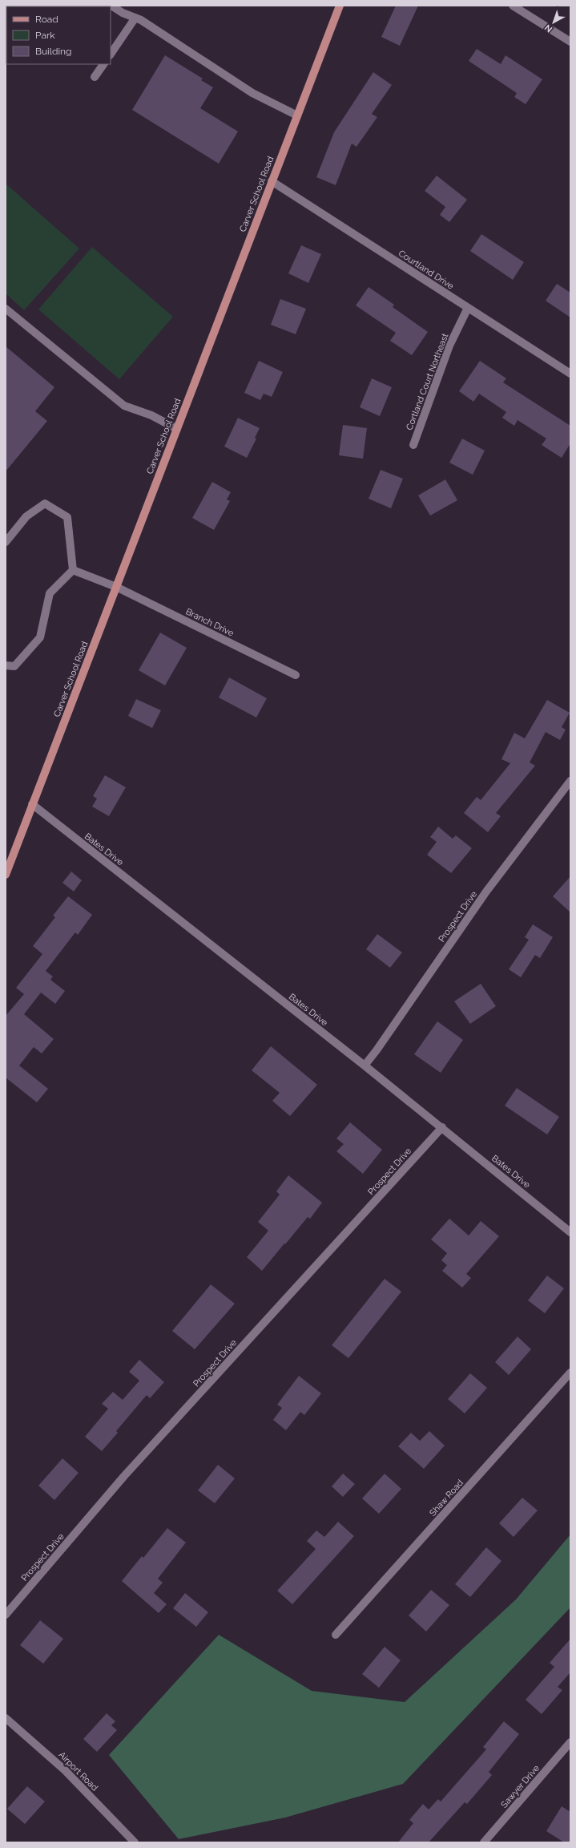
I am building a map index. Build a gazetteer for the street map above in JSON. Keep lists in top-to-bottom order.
{
  "streets": {
    "main road": ["Carver School Road"],
    "street": [
      "Courtland Drive",
      "Cortland Court Northeast",
      "Branch Drive",
      "Bates Drive",
      "Prospect Drive",
      "Shaw Road",
      "Airport Road",
      "Sawyer Drive"
    ]
  },
  "crossings": [
    ["Carver School Road", "Courtland Drive"],
    ["Carver School Road", "Branch Drive"],
    ["Carver School Road", "Bates Drive"],
    ["Courtland Drive", "Cortland Court Northeast"],
    ["Bates Drive", "Prospect Drive"]
  ],
  "legend": ["Road", "Park", "Building"],
  "north": "bottom left"
}
